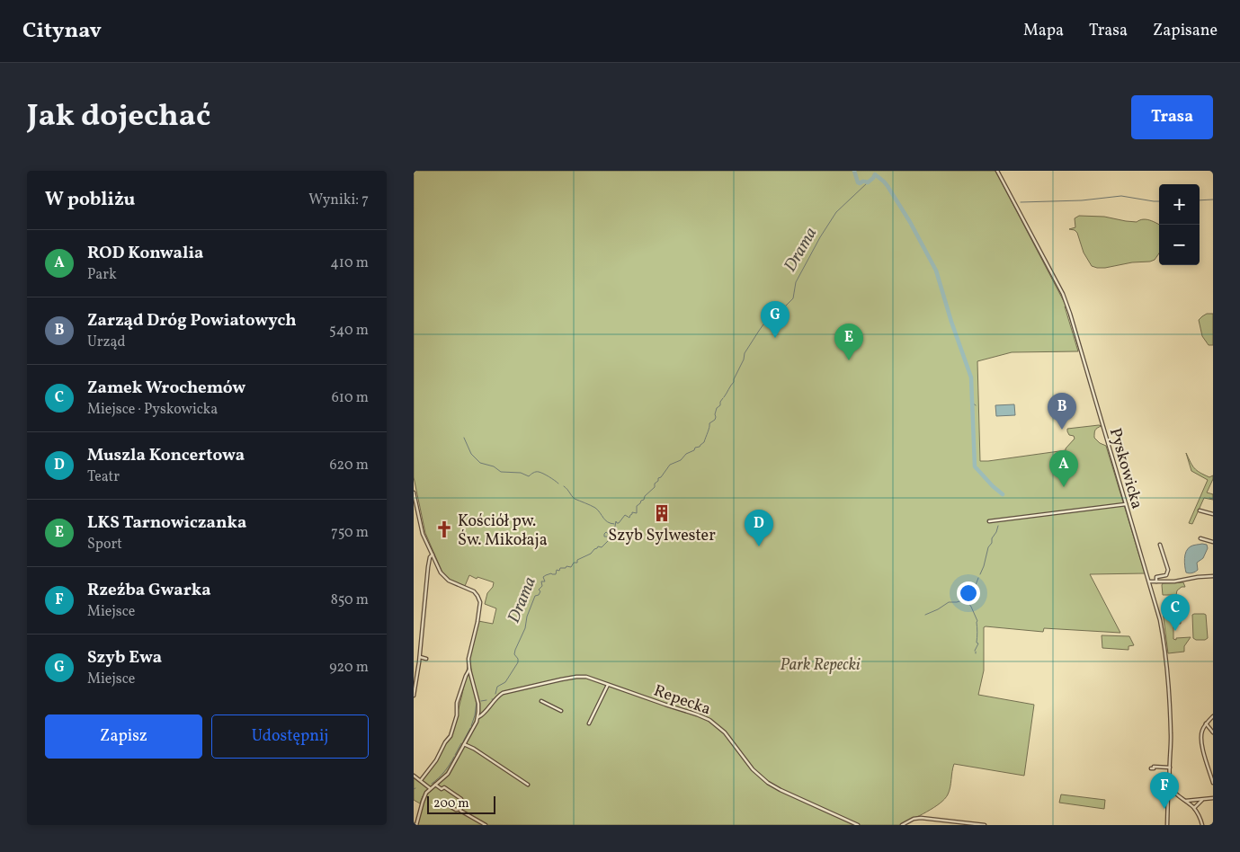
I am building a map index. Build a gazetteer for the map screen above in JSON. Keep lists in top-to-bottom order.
{
  "streets": {
    "street": ["Pyskowicka", "Repecka"]
  },
  "water": ["Drama"],
  "parks": ["Park Repecki"],
  "places": {
    "building": ["Szyb Sylwester"],
    "church": ["Kościół pw. Św. Mikołaja"]
  },
  "scale_bar": "200 m",
  "page": {
    "header": "Citynav",
    "nav": ["Mapa", "Trasa", "Zapisane"],
    "title": "Jak dojechać",
    "buttons": [
      "Trasa",
      ["Zapisz", "Udostępnij"]
    ],
    "heading": ["W pobliżu", "Wyniki: 7"],
    "map_buttons": ["+", "−"],
    "list": [
      {
        "mark": "A",
        "name": "ROD Konwalia",
        "note": "Park",
        "value": "410 m"
      },
      {
        "mark": "B",
        "name": "Zarząd Dróg Powiatowych",
        "note": "Urząd",
        "value": "540 m"
      },
      {
        "mark": "C",
        "name": "Zamek Wrochemów",
        "note": "Miejsce · Pyskowicka",
        "value": "610 m"
      },
      {
        "mark": "D",
        "name": "Muszla Koncertowa",
        "note": "Teatr",
        "value": "620 m"
      },
      {
        "mark": "E",
        "name": "LKS Tarnowiczanka",
        "note": "Sport",
        "value": "750 m"
      },
      {
        "mark": "F",
        "name": "Rzeźba Gwarka",
        "note": "Miejsce",
        "value": "850 m"
      },
      {
        "mark": "G",
        "name": "Szyb Ewa",
        "note": "Miejsce",
        "value": "920 m"
      }
    ],
    "pins": [
      "G",
      "E",
      "B",
      "A",
      "D",
      "C",
      "F"
    ],
    "scale": "200 m"
  }
}
